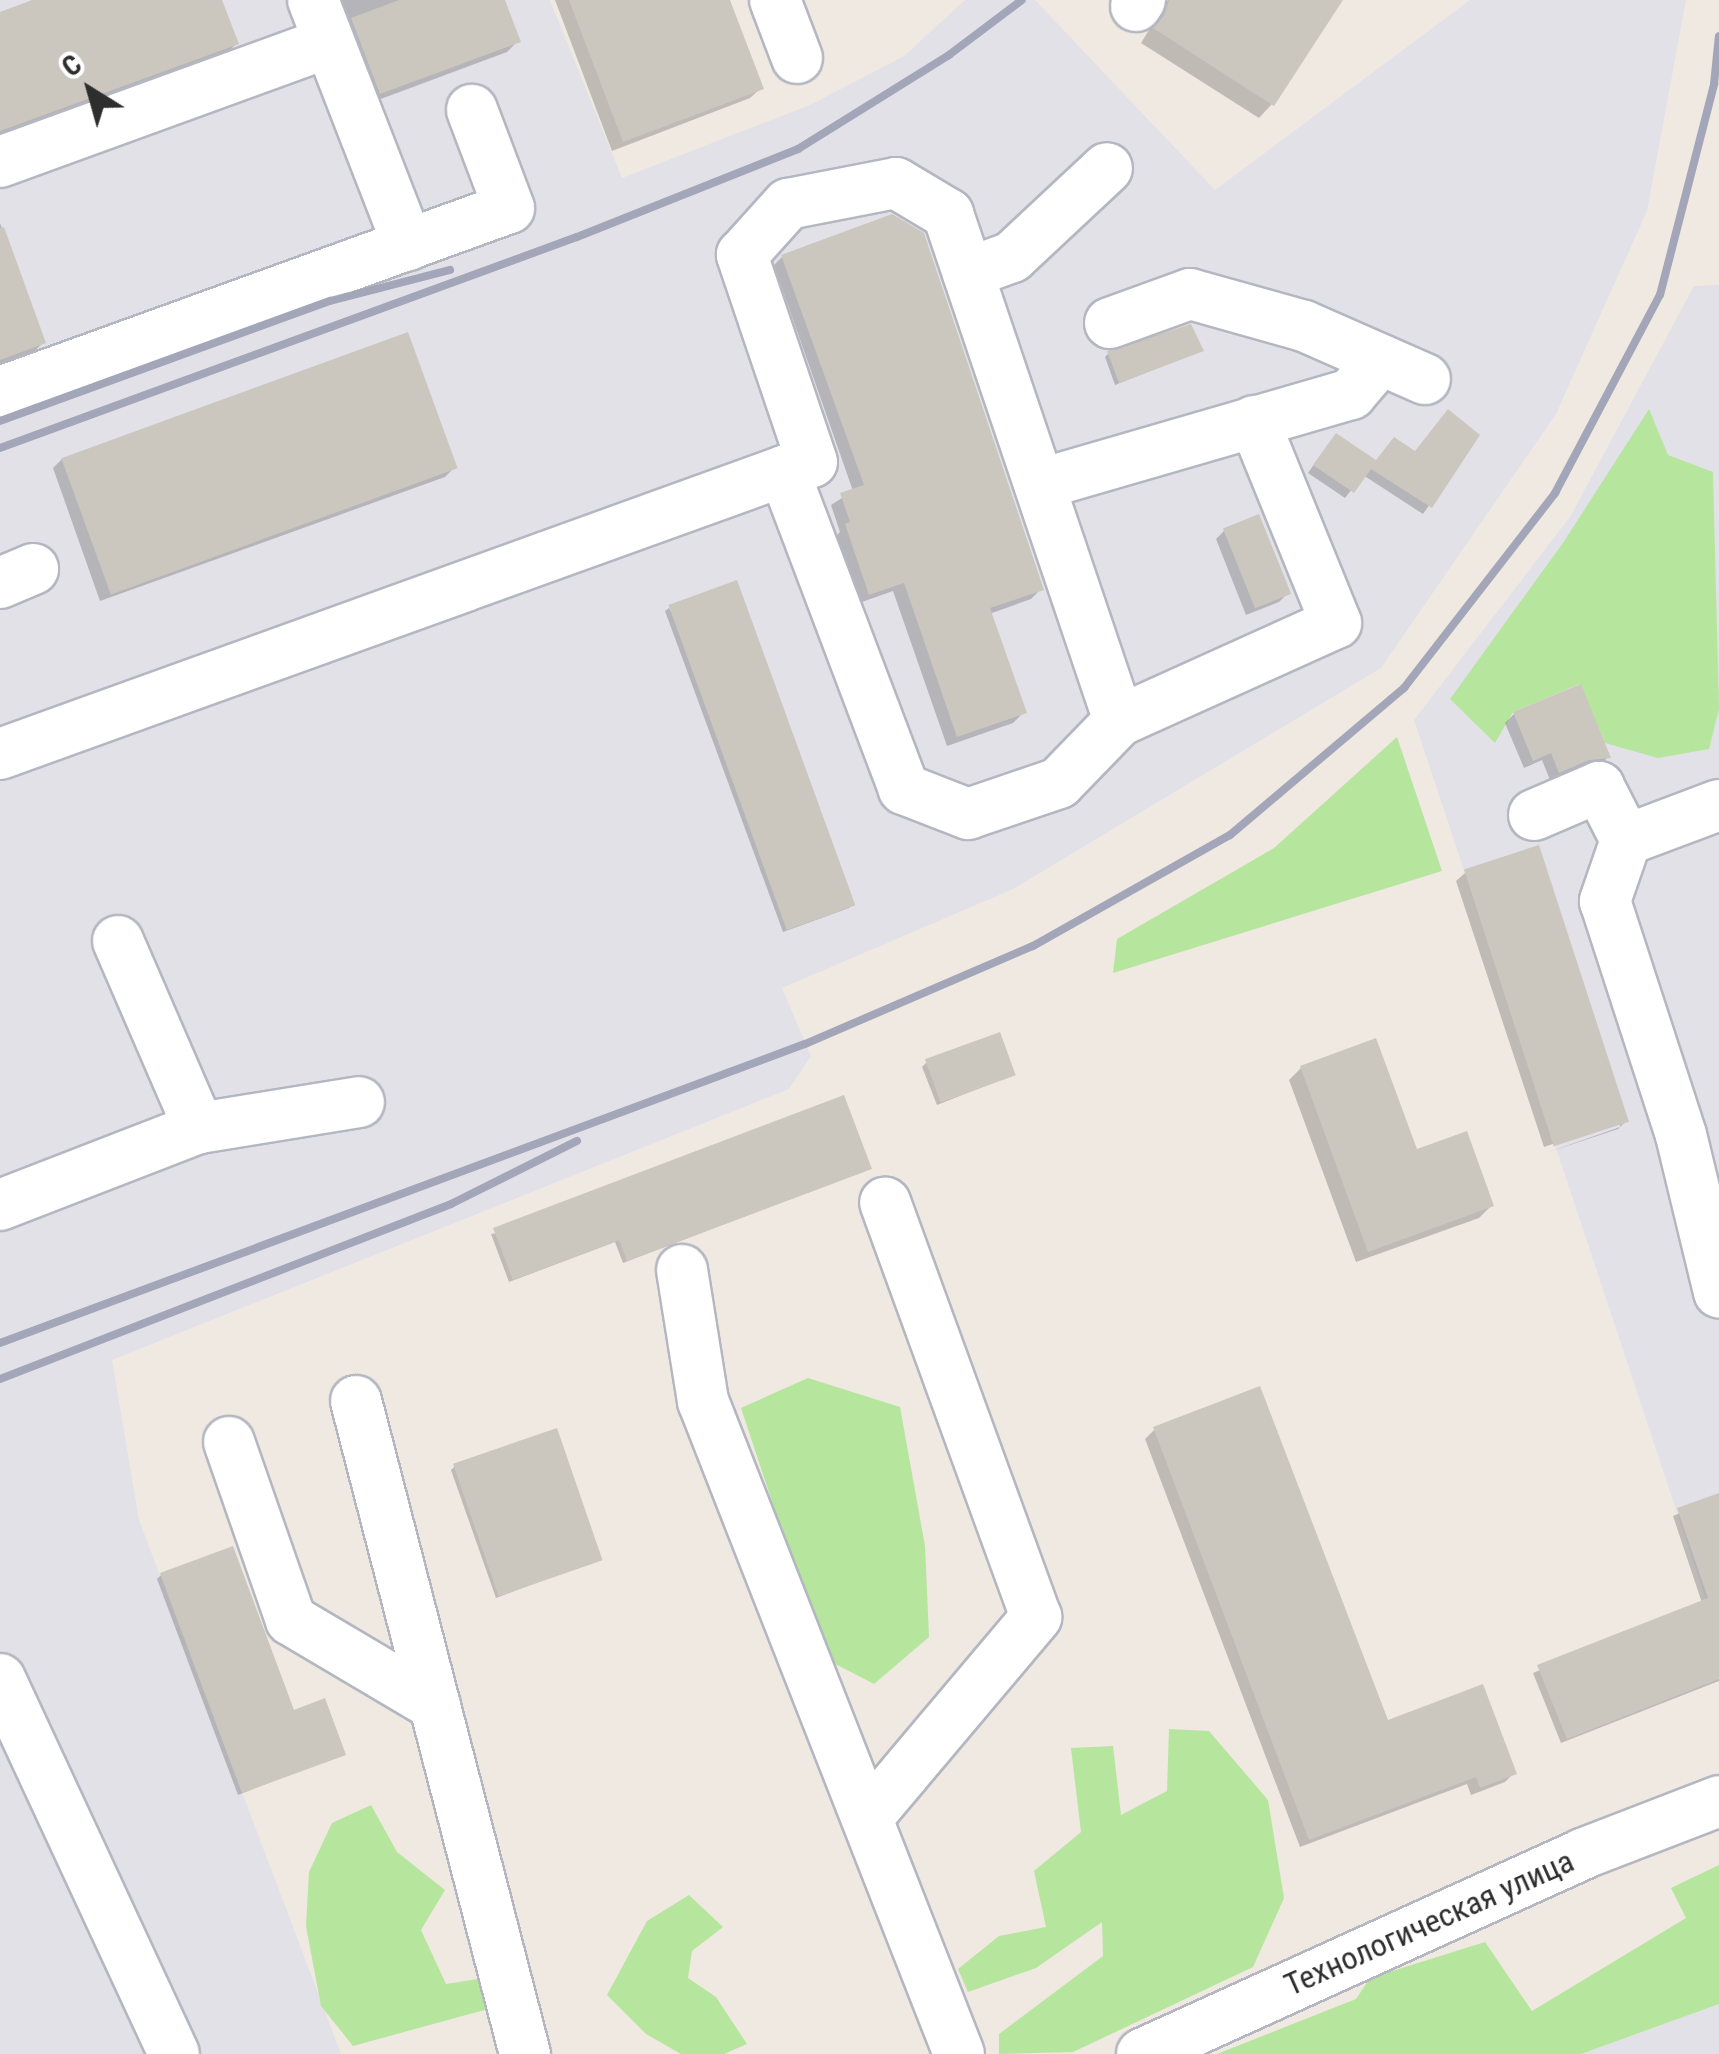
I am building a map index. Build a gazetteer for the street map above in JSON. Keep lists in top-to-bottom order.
{
  "streets": {
    "street": ["Технологическая улица"]
  },
  "north": "top left"
}
